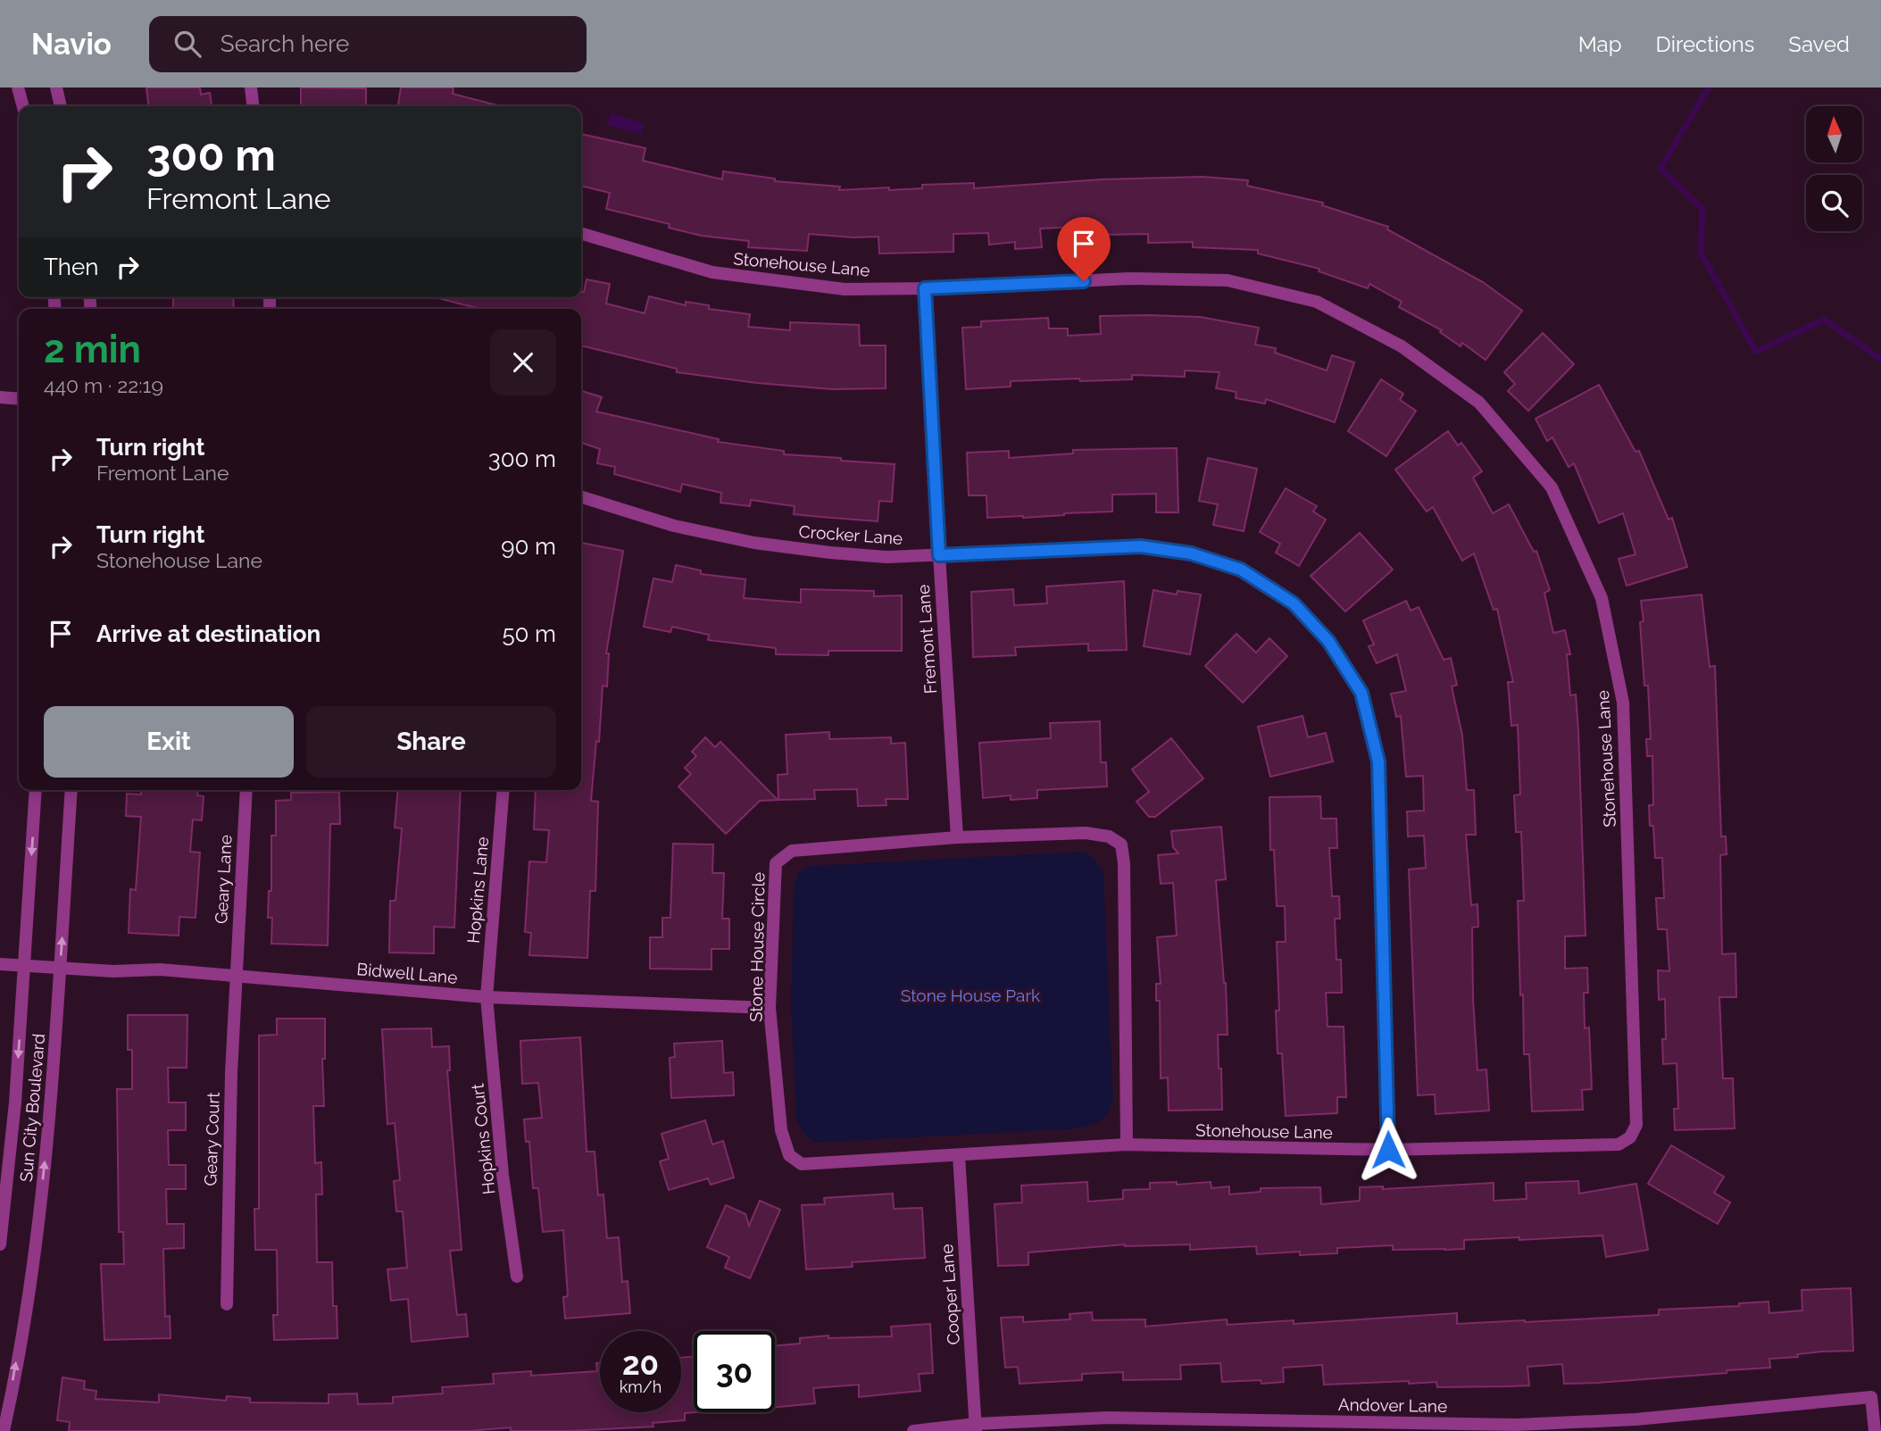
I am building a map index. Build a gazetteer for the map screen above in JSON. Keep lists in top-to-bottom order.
{
  "streets": {
    "street": [
      "Stonehouse Lane",
      "Crocker Lane",
      "Fremont Lane",
      "Geary Lane",
      "Hopkins Lane",
      "Stone House Circle",
      "Bidwell Lane",
      "Sun City Boulevard",
      "Geary Court",
      "Hopkins Court",
      "Cooper Lane",
      "Andover Lane"
    ]
  },
  "crossings": [
    ["Stonehouse Lane", "Crocker Lane"],
    ["Stonehouse Lane", "Fremont Lane"],
    ["Stonehouse Lane", "Stone House Circle"],
    ["Crocker Lane", "Fremont Lane"],
    ["Fremont Lane", "Stone House Circle"],
    ["Geary Lane", "Bidwell Lane"],
    ["Geary Lane", "Geary Court"],
    ["Hopkins Lane", "Bidwell Lane"],
    ["Hopkins Lane", "Hopkins Court"],
    ["Stone House Circle", "Bidwell Lane"],
    ["Stone House Circle", "Cooper Lane"],
    ["Bidwell Lane", "Sun City Boulevard"],
    ["Bidwell Lane", "Geary Court"],
    ["Bidwell Lane", "Hopkins Court"],
    ["Cooper Lane", "Andover Lane"]
  ],
  "parks": ["Stone House Park"],
  "north": "top",
  "page": {
    "header": "Navio",
    "search": "Search here",
    "nav": ["Map", "Directions", "Saved"],
    "turn": ["300 m", "Fremont Lane"],
    "then": "Then",
    "heading": ["2 min", "440 m · 22:19"],
    "list": [
      {
        "name": "Turn right",
        "note": "Fremont Lane",
        "value": "300 m"
      },
      {
        "name": "Turn right",
        "note": "Stonehouse Lane",
        "value": "90 m"
      },
      {
        "name": "Arrive at destination",
        "value": "50 m"
      }
    ],
    "buttons": ["Exit", "Share"],
    "speed": "20 km/h",
    "limit": "30"
  }
}
